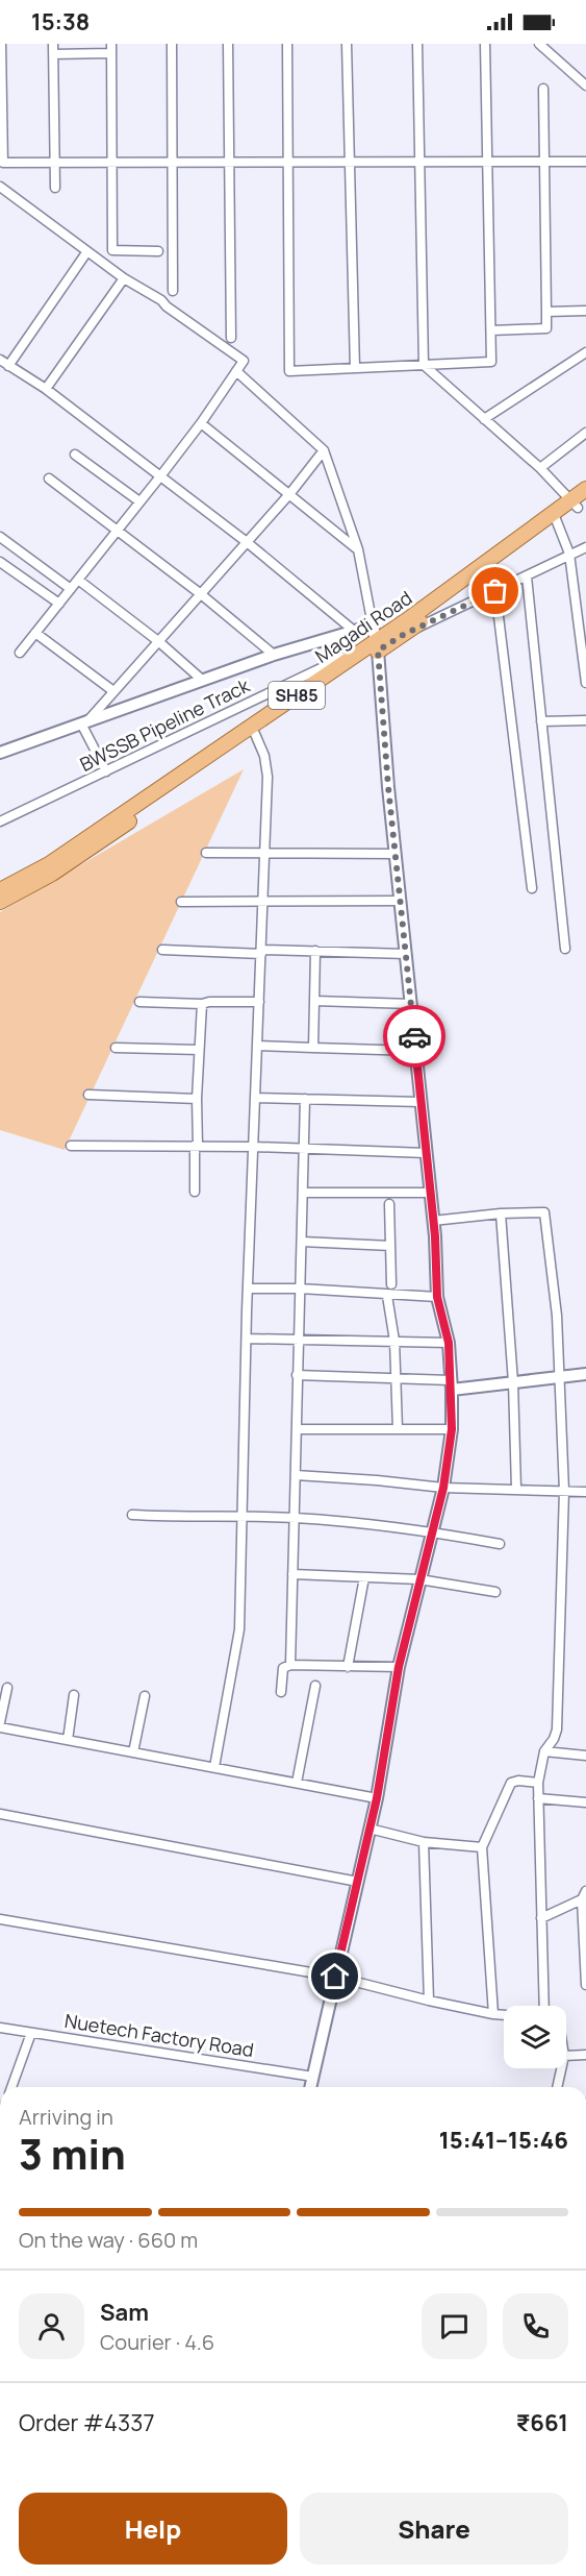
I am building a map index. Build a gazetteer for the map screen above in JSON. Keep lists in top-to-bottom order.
{
  "streets": {
    "main road": ["Magadi Road", "SH85"],
    "street": ["BWSSB Pipeline Track", "Nuetech Factory Road"]
  },
  "crossings": [
    ["Magadi Road", "BWSSB Pipeline Track"]
  ],
  "page": {
    "status": "15:38",
    "heading": ["3 min", "Arriving in", "15:41–15:46"],
    "panel": [
      "Sam",
      "Courier · 4.6",
      "Order #4337",
      "₹661"
    ],
    "bar": "On the way · 660 m",
    "buttons": ["Help", "Share"]
  }
}
